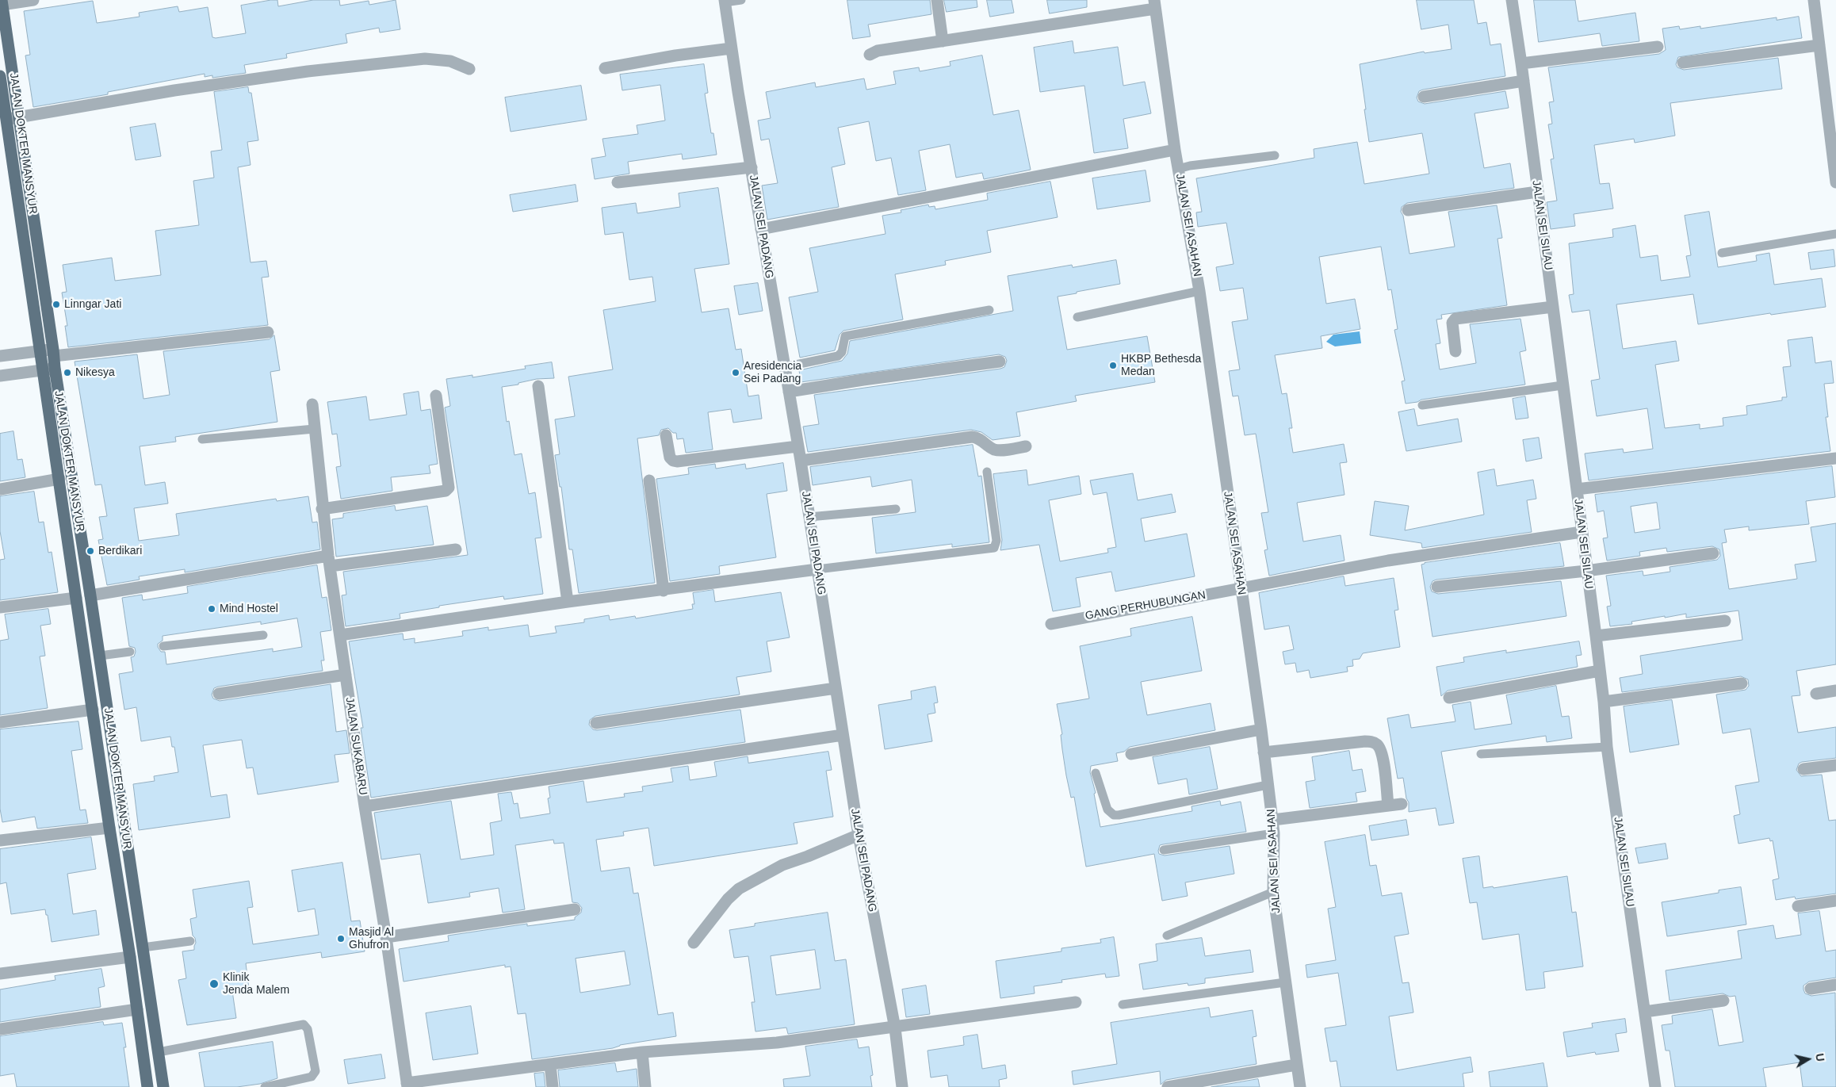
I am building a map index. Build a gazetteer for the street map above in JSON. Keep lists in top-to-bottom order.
{
  "streets": {
    "main road": ["JALAN DOKTER MANSYUR"],
    "street": [
      "JALAN SEI ASAHAN",
      "JALAN SEI SILAU",
      "JALAN SEI PADANG",
      "GANG PERHUBUNGAN",
      "JALAN SUKABARU"
    ]
  },
  "crossings": [
    ["JALAN SEI ASAHAN", "GANG PERHUBUNGAN"],
    ["JALAN SEI SILAU", "GANG PERHUBUNGAN"]
  ],
  "places": [
    "Linngar Jati",
    "HKBP Bethesda Medan",
    "Nikesya",
    "Aresidencia Sei Padang",
    "Berdikari",
    "Mind Hostel",
    "Masjid Al Ghufron",
    "Klinik Jenda Malem"
  ],
  "north": "right"
}
